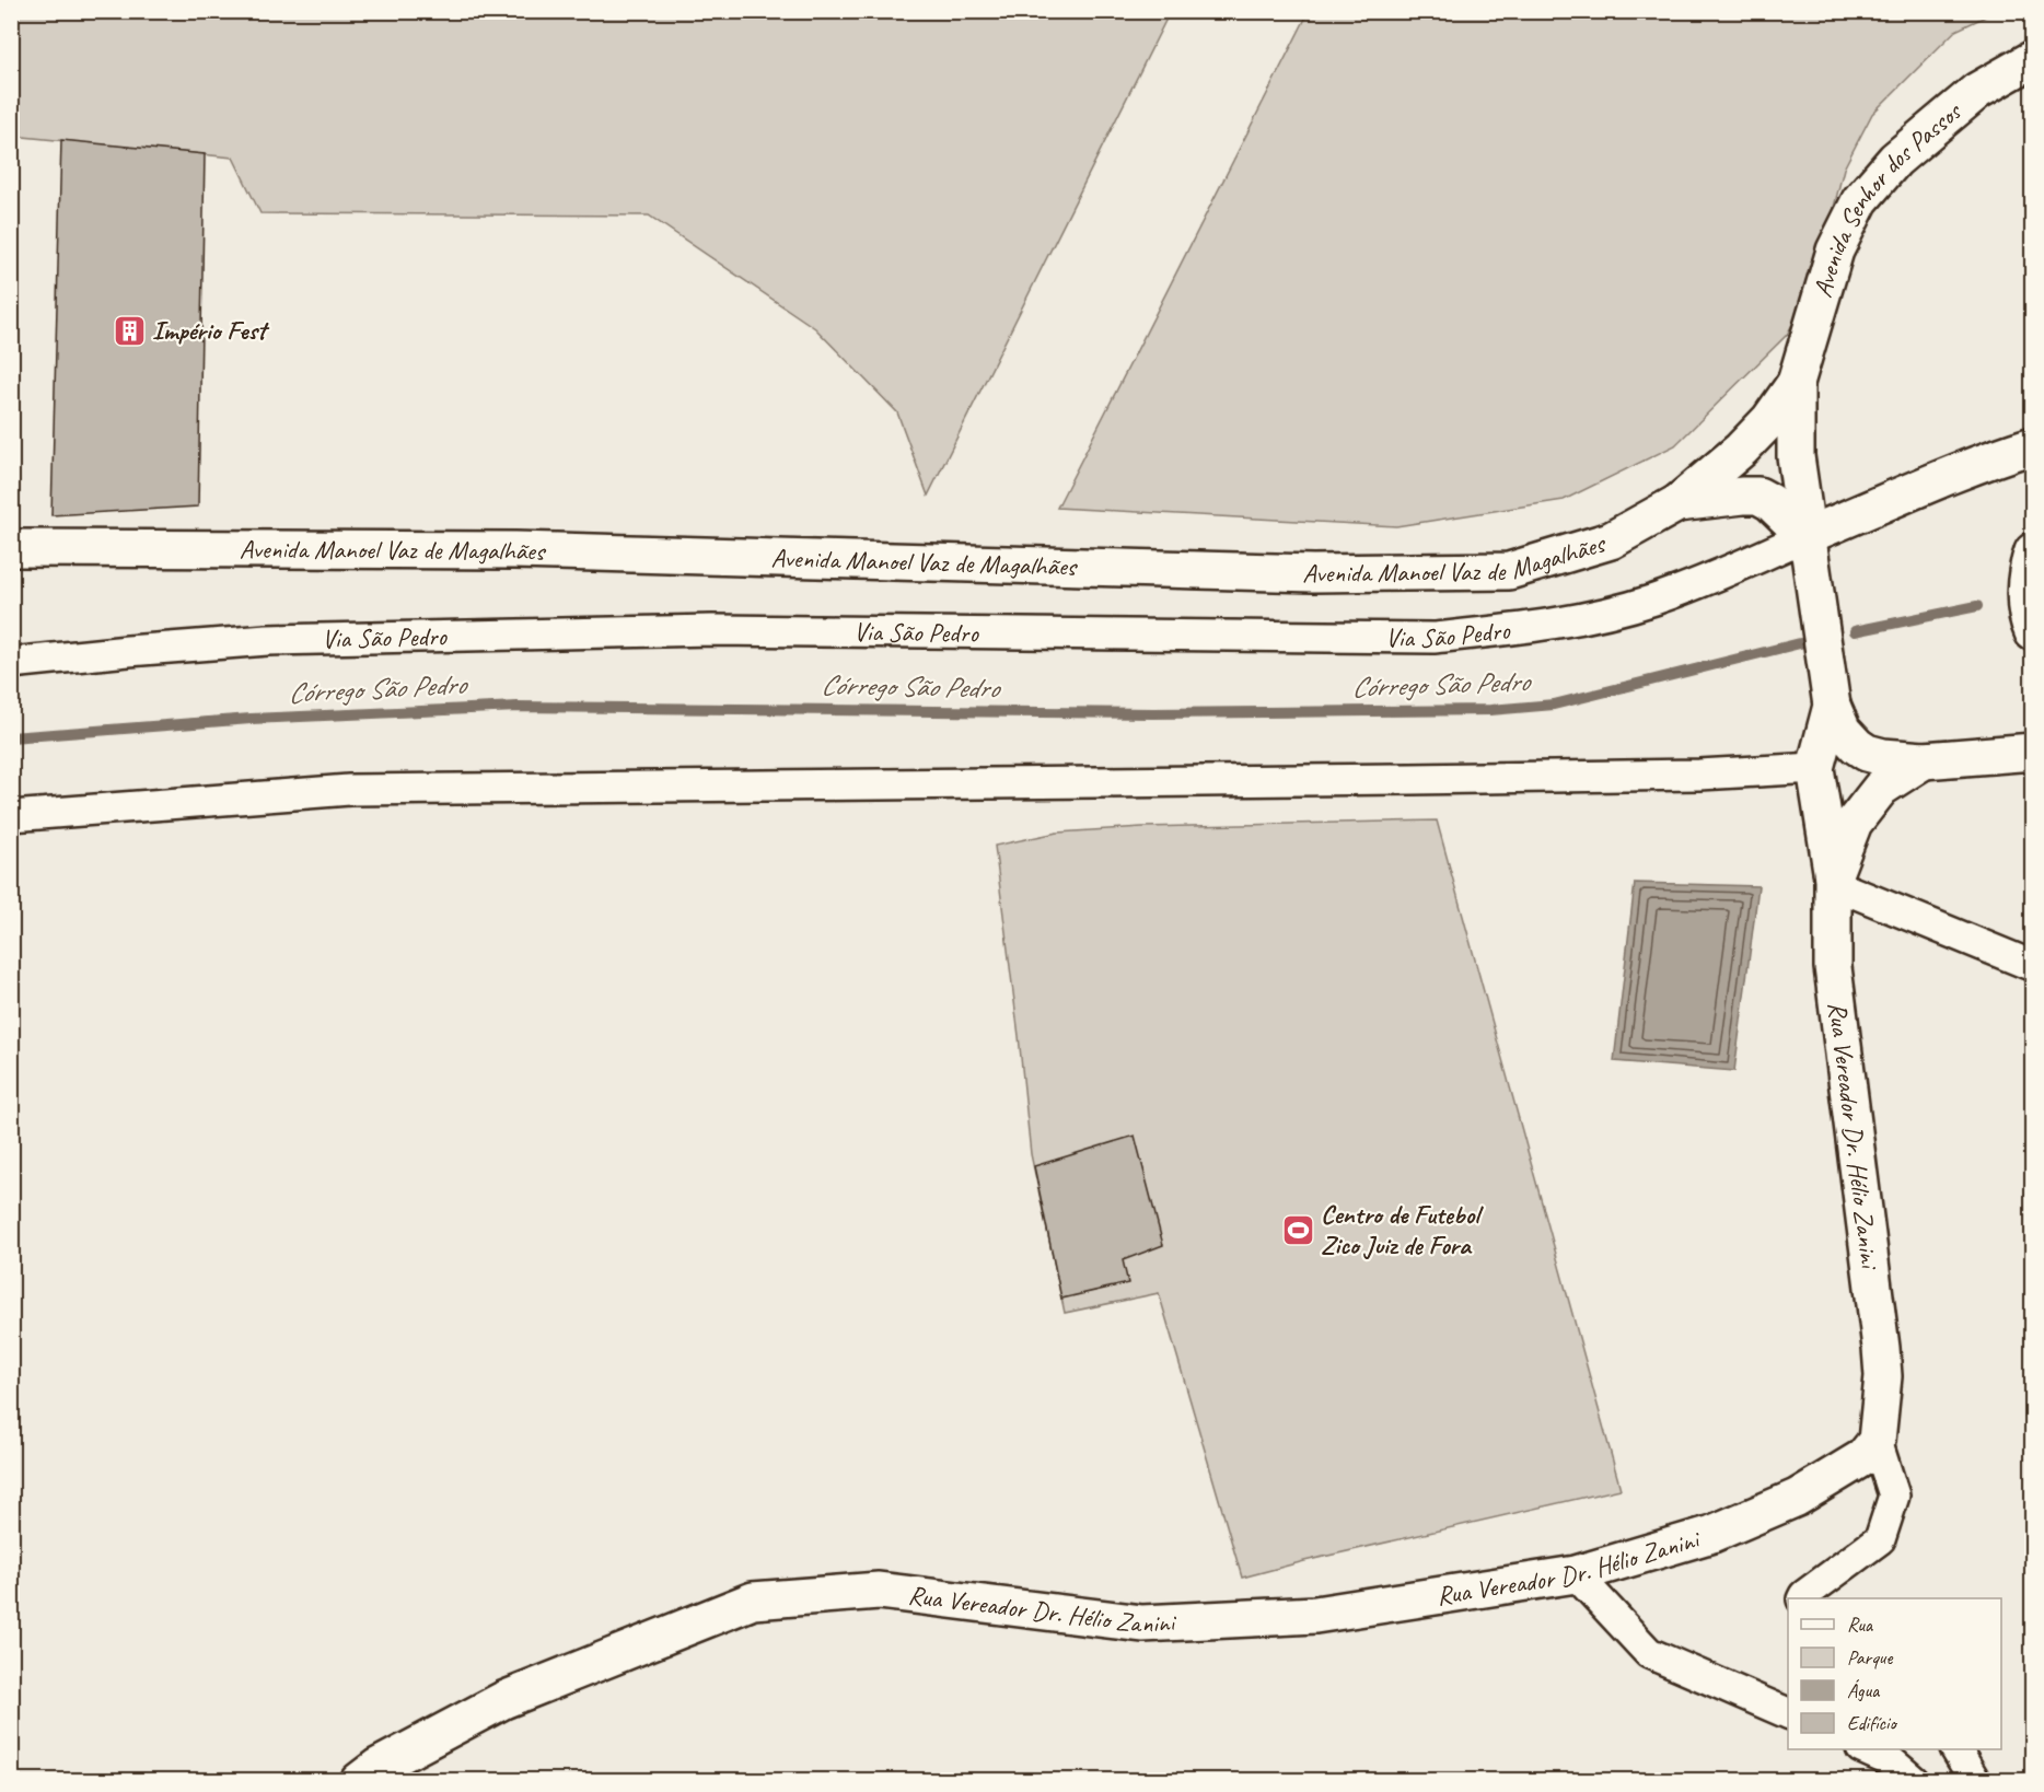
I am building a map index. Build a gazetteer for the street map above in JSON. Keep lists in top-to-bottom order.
{
  "streets": {
    "main road": ["Avenida Senhor dos Passos", "Avenida Manoel Vaz de Magalhães", "Rua Vereador Dr. Hélio Zanini"],
    "street": ["Via São Pedro"]
  },
  "crossings": [
    ["Avenida Senhor dos Passos", "Avenida Manoel Vaz de Magalhães"],
    ["Avenida Senhor dos Passos", "Via São Pedro"],
    ["Avenida Senhor dos Passos", "Rua Vereador Dr. Hélio Zanini"],
    ["Avenida Manoel Vaz de Magalhães", "Via São Pedro"],
    ["Avenida Manoel Vaz de Magalhães", "Rua Vereador Dr. Hélio Zanini"],
    ["Via São Pedro", "Rua Vereador Dr. Hélio Zanini"]
  ],
  "water": ["Córrego São Pedro"],
  "places": {
    "building": ["Império Fest"],
    "sports": ["Centro de Futebol Zico Juiz de Fora"]
  },
  "legend": [
    "Rua",
    "Parque",
    "Água",
    "Edifício"
  ]
}
